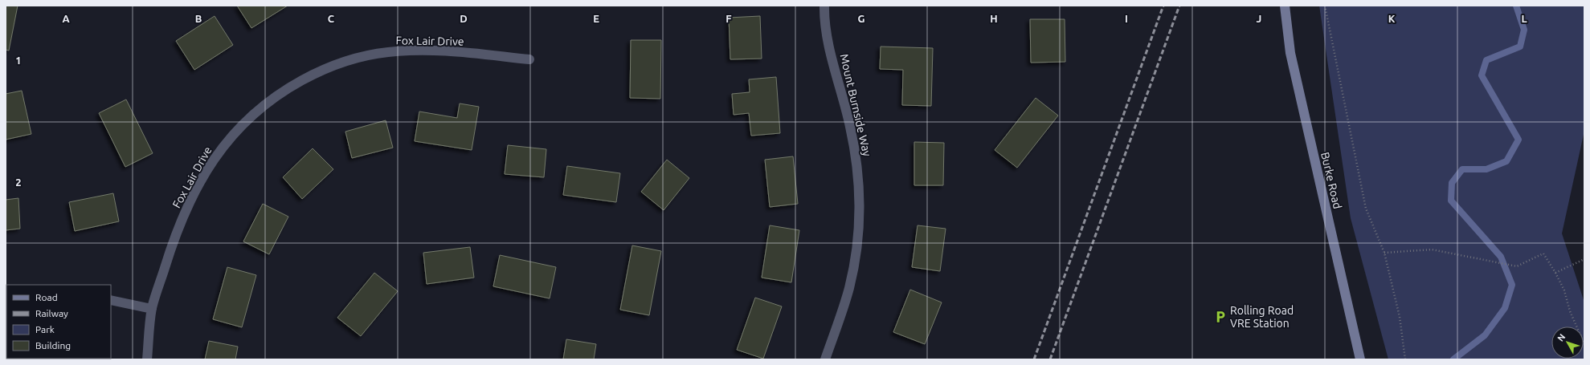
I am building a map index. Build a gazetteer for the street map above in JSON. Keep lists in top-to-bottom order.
{
  "streets": {
    "street": ["Fox Lair Drive", "Mount Burnside Way", "Burke Road"]
  },
  "places": {
    "parking": ["Rolling Road VRE Station"]
  },
  "legend": [
    "Road",
    "Railway",
    "Park",
    "Building"
  ],
  "north": "top left",
  "grid": {
    "columns": [
      "A",
      "B",
      "C",
      "D",
      "E",
      "F",
      "G",
      "H",
      "I",
      "J",
      "K",
      "L"
    ],
    "rows": ["1", "2"]
  }
}
